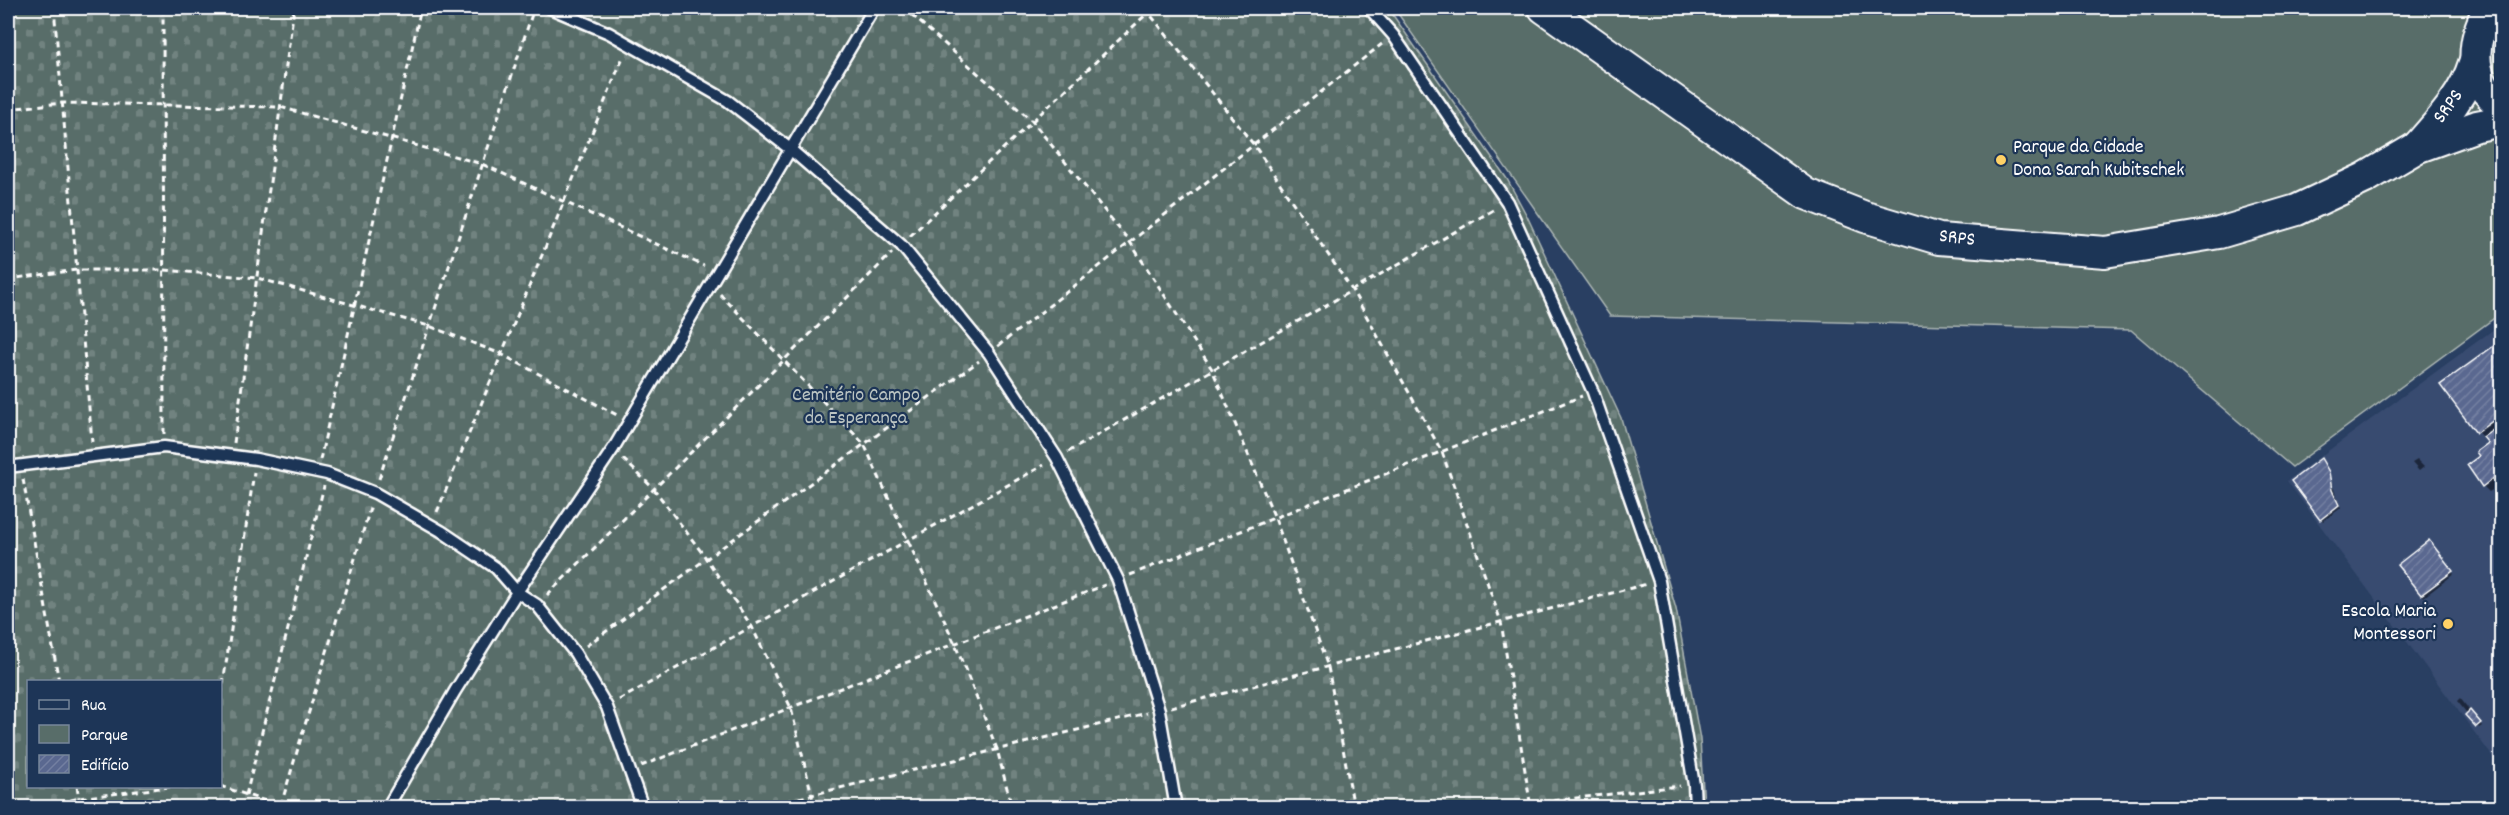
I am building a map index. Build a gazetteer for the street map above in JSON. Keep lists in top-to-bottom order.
{
  "streets": {
    "main road": ["SRPS"]
  },
  "parks": ["Cemitério Campo da Esperança"],
  "places": ["Parque da Cidade Dona Sarah Kubitschek", "Escola Maria Montessori"],
  "legend": ["Rua", "Parque", "Edifício"]
}
